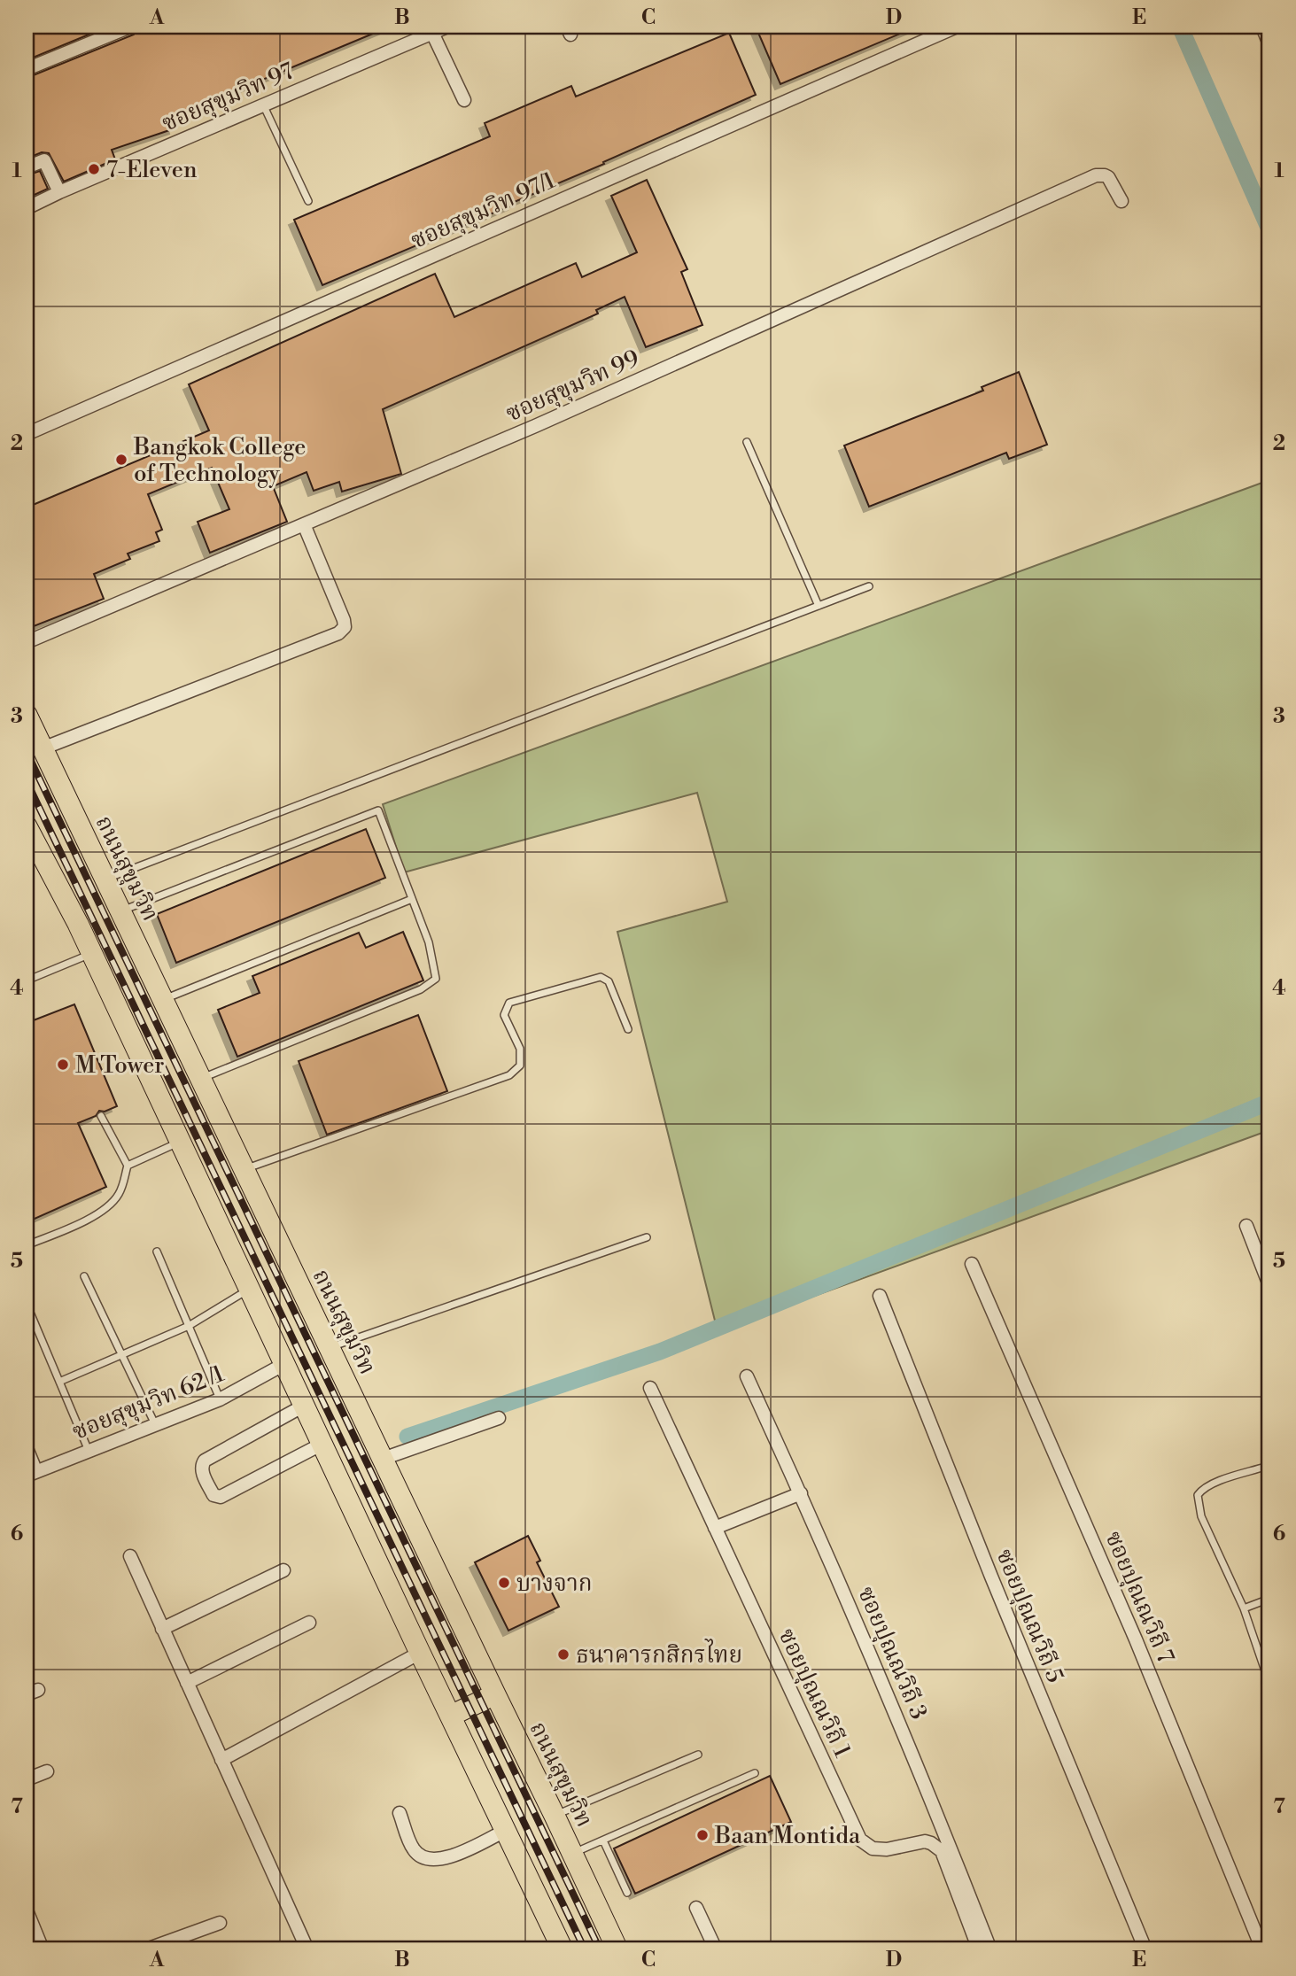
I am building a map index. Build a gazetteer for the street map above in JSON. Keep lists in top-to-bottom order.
{
  "streets": {
    "main road": ["ถนนสุขุมวิท"],
    "street": [
      "ซอยสุขุมวิท 97",
      "ซอยสุขุมวิท 97/1",
      "ซอยสุขุมวิท 99",
      "ซอยสุขุมวิท 62 /1",
      "ซอยปุณณวิถี 7",
      "ซอยปุณณวิถี 5",
      "ซอยปุณณวิถี 3",
      "ซอยปุณณวิถี 1"
    ]
  },
  "places": [
    "7-Eleven",
    "Bangkok College of Technology",
    "M Tower",
    "บางจาก",
    "ธนาคารกสิกรไทย",
    "Baan Montida"
  ],
  "grid": {
    "columns": [
      "A",
      "B",
      "C",
      "D",
      "E"
    ],
    "rows": [
      "1",
      "2",
      "3",
      "4",
      "5",
      "6",
      "7"
    ]
  }
}
